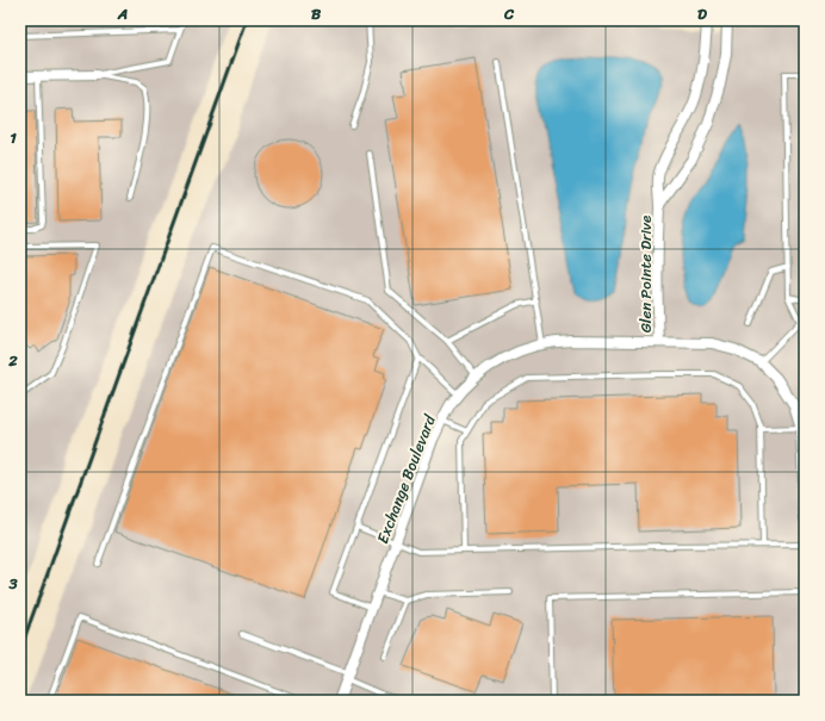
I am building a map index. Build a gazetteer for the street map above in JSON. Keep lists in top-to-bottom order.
{
  "streets": {
    "street": ["Glen Pointe Drive", "Exchange Boulevard"]
  },
  "crossings": [
    ["Glen Pointe Drive", "Exchange Boulevard"]
  ],
  "grid": {
    "columns": [
      "A",
      "B",
      "C",
      "D"
    ],
    "rows": ["1", "2", "3"]
  }
}
